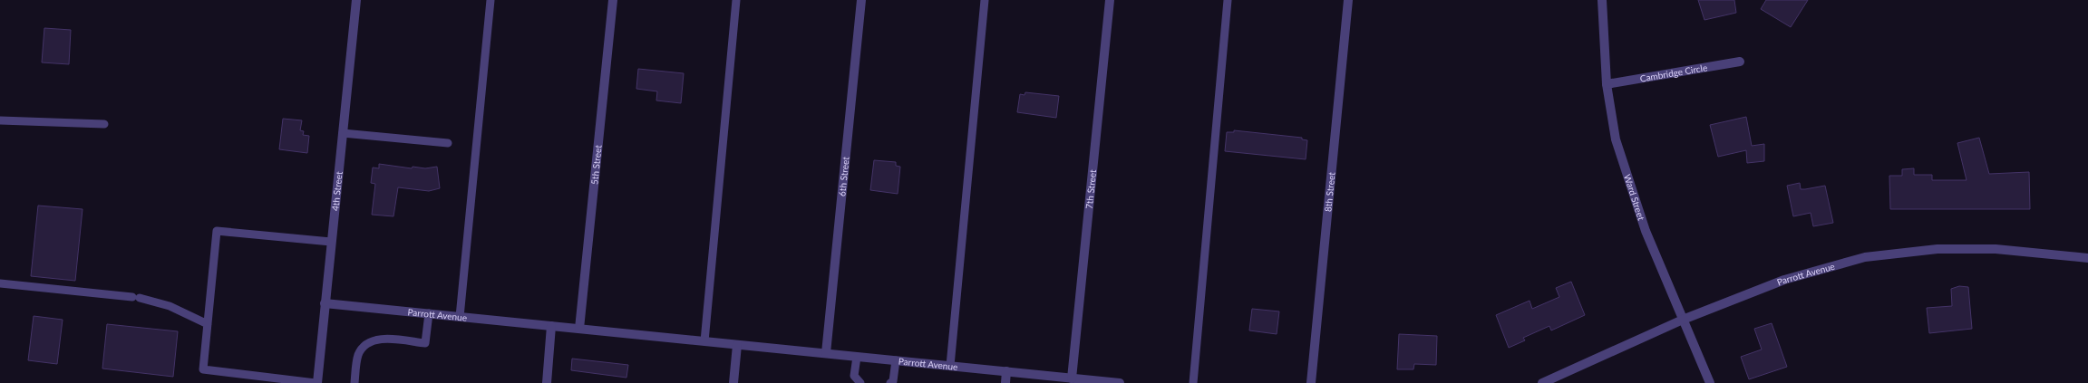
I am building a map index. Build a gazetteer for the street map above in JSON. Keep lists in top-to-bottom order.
{
  "streets": {
    "street": [
      "Cambridge Circle",
      "5th Street",
      "6th Street",
      "7th Street",
      "4th Street",
      "8th Street",
      "Ward Street",
      "Parrott Avenue"
    ]
  },
  "crossings": [
    ["Cambridge Circle", "Ward Street"],
    ["5th Street", "Parrott Avenue"],
    ["6th Street", "Parrott Avenue"],
    ["7th Street", "Parrott Avenue"],
    ["4th Street", "Parrott Avenue"],
    ["Ward Street", "Parrott Avenue"]
  ]
}
